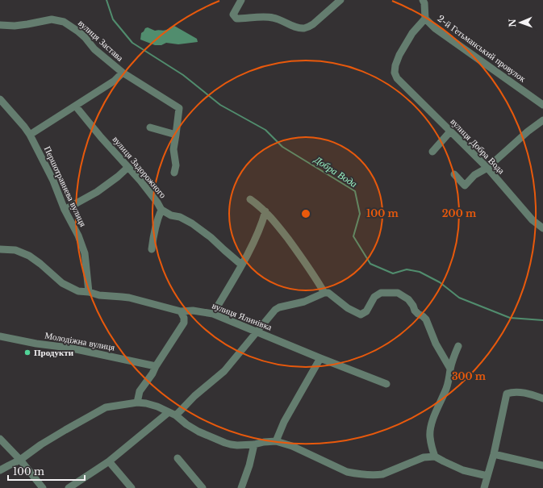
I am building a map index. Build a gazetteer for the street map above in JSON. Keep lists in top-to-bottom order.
{
  "streets": {
    "street": [
      "вулиця Застава",
      "2-й Гетьманський провулок",
      "вулиця Добра Вода",
      "вулиця Задорожного",
      "Першотравнева вулиця",
      "вулиця Ялинівка",
      "Молодіжна вулиця"
    ]
  },
  "crossings": [
    ["2-й Гетьманський провулок", "вулиця Добра Вода"],
    ["Першотравнева вулиця", "вулиця Ялинівка"]
  ],
  "water": ["Добра Вода"],
  "places": ["Продукти"],
  "scale_bar": "100 m",
  "north": "left",
  "rings": ["100 m", "200 m", "300 m"]
}
